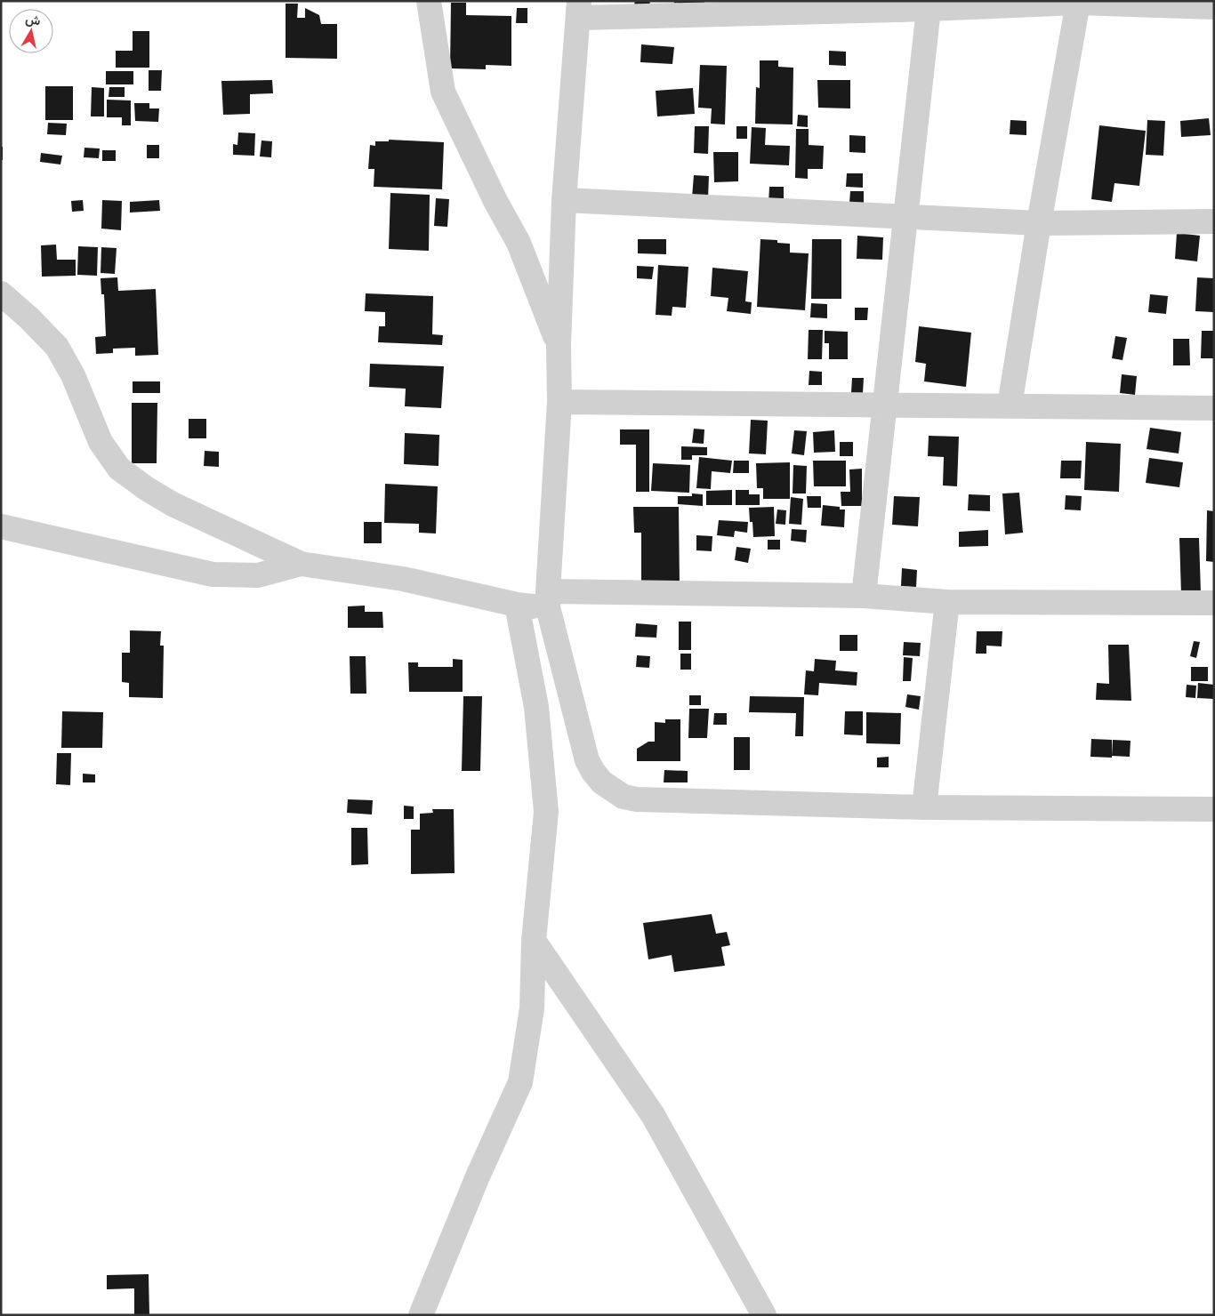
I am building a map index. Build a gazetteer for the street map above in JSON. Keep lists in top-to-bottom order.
{
  "north": "top"
}
